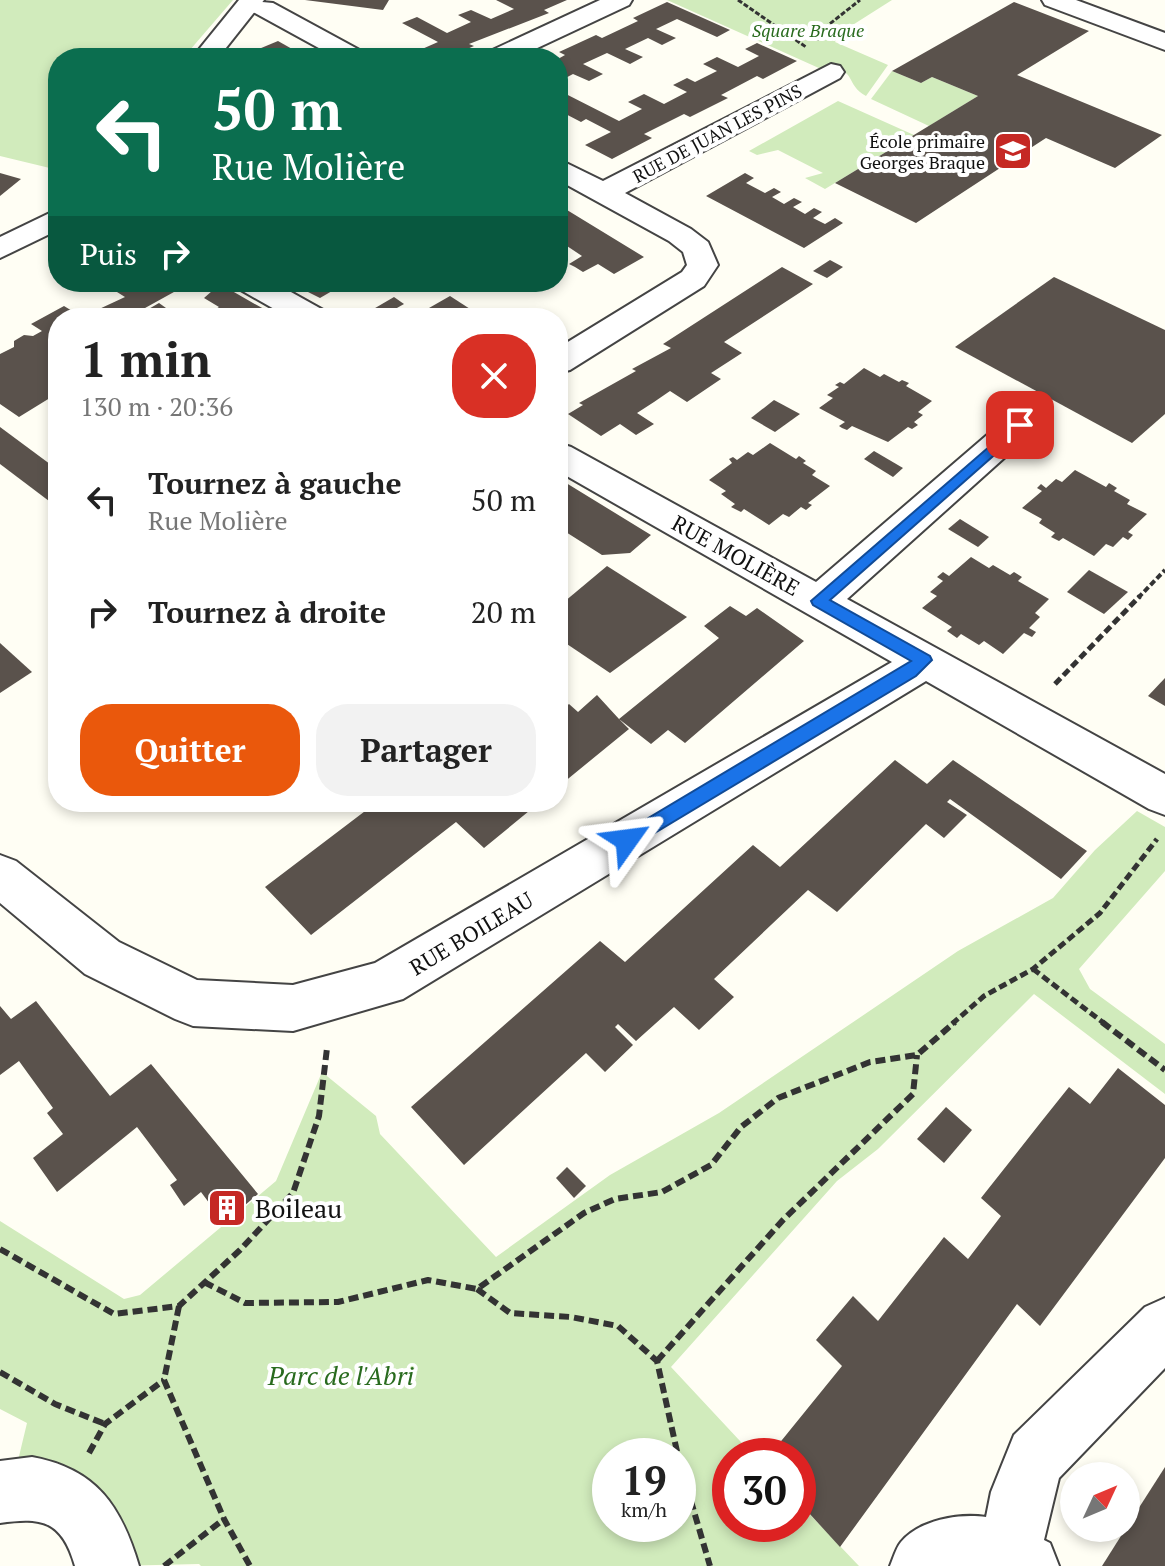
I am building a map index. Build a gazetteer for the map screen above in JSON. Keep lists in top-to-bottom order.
{
  "streets": {
    "street": ["RUE DE JUAN LES PINS", "RUE MOLIÈRE", "RUE BOILEAU"]
  },
  "crossings": [
    ["RUE MOLIÈRE", "RUE BOILEAU"]
  ],
  "parks": ["Square Braque", "Parc de l'Abri"],
  "places": {
    "school or university": ["École primaire Georges Braque"],
    "building": ["Boileau"]
  },
  "north": "top right",
  "page": {
    "turn": ["50 m", "Rue Molière"],
    "then": "Puis",
    "heading": ["1 min", "130 m · 20:36"],
    "list": [
      {
        "name": "Tournez à gauche",
        "note": "Rue Molière",
        "value": "50 m"
      },
      {
        "name": "Tournez à droite",
        "value": "20 m"
      }
    ],
    "buttons": ["Quitter", "Partager"],
    "speed": "19 km/h",
    "limit": "30"
  }
}
